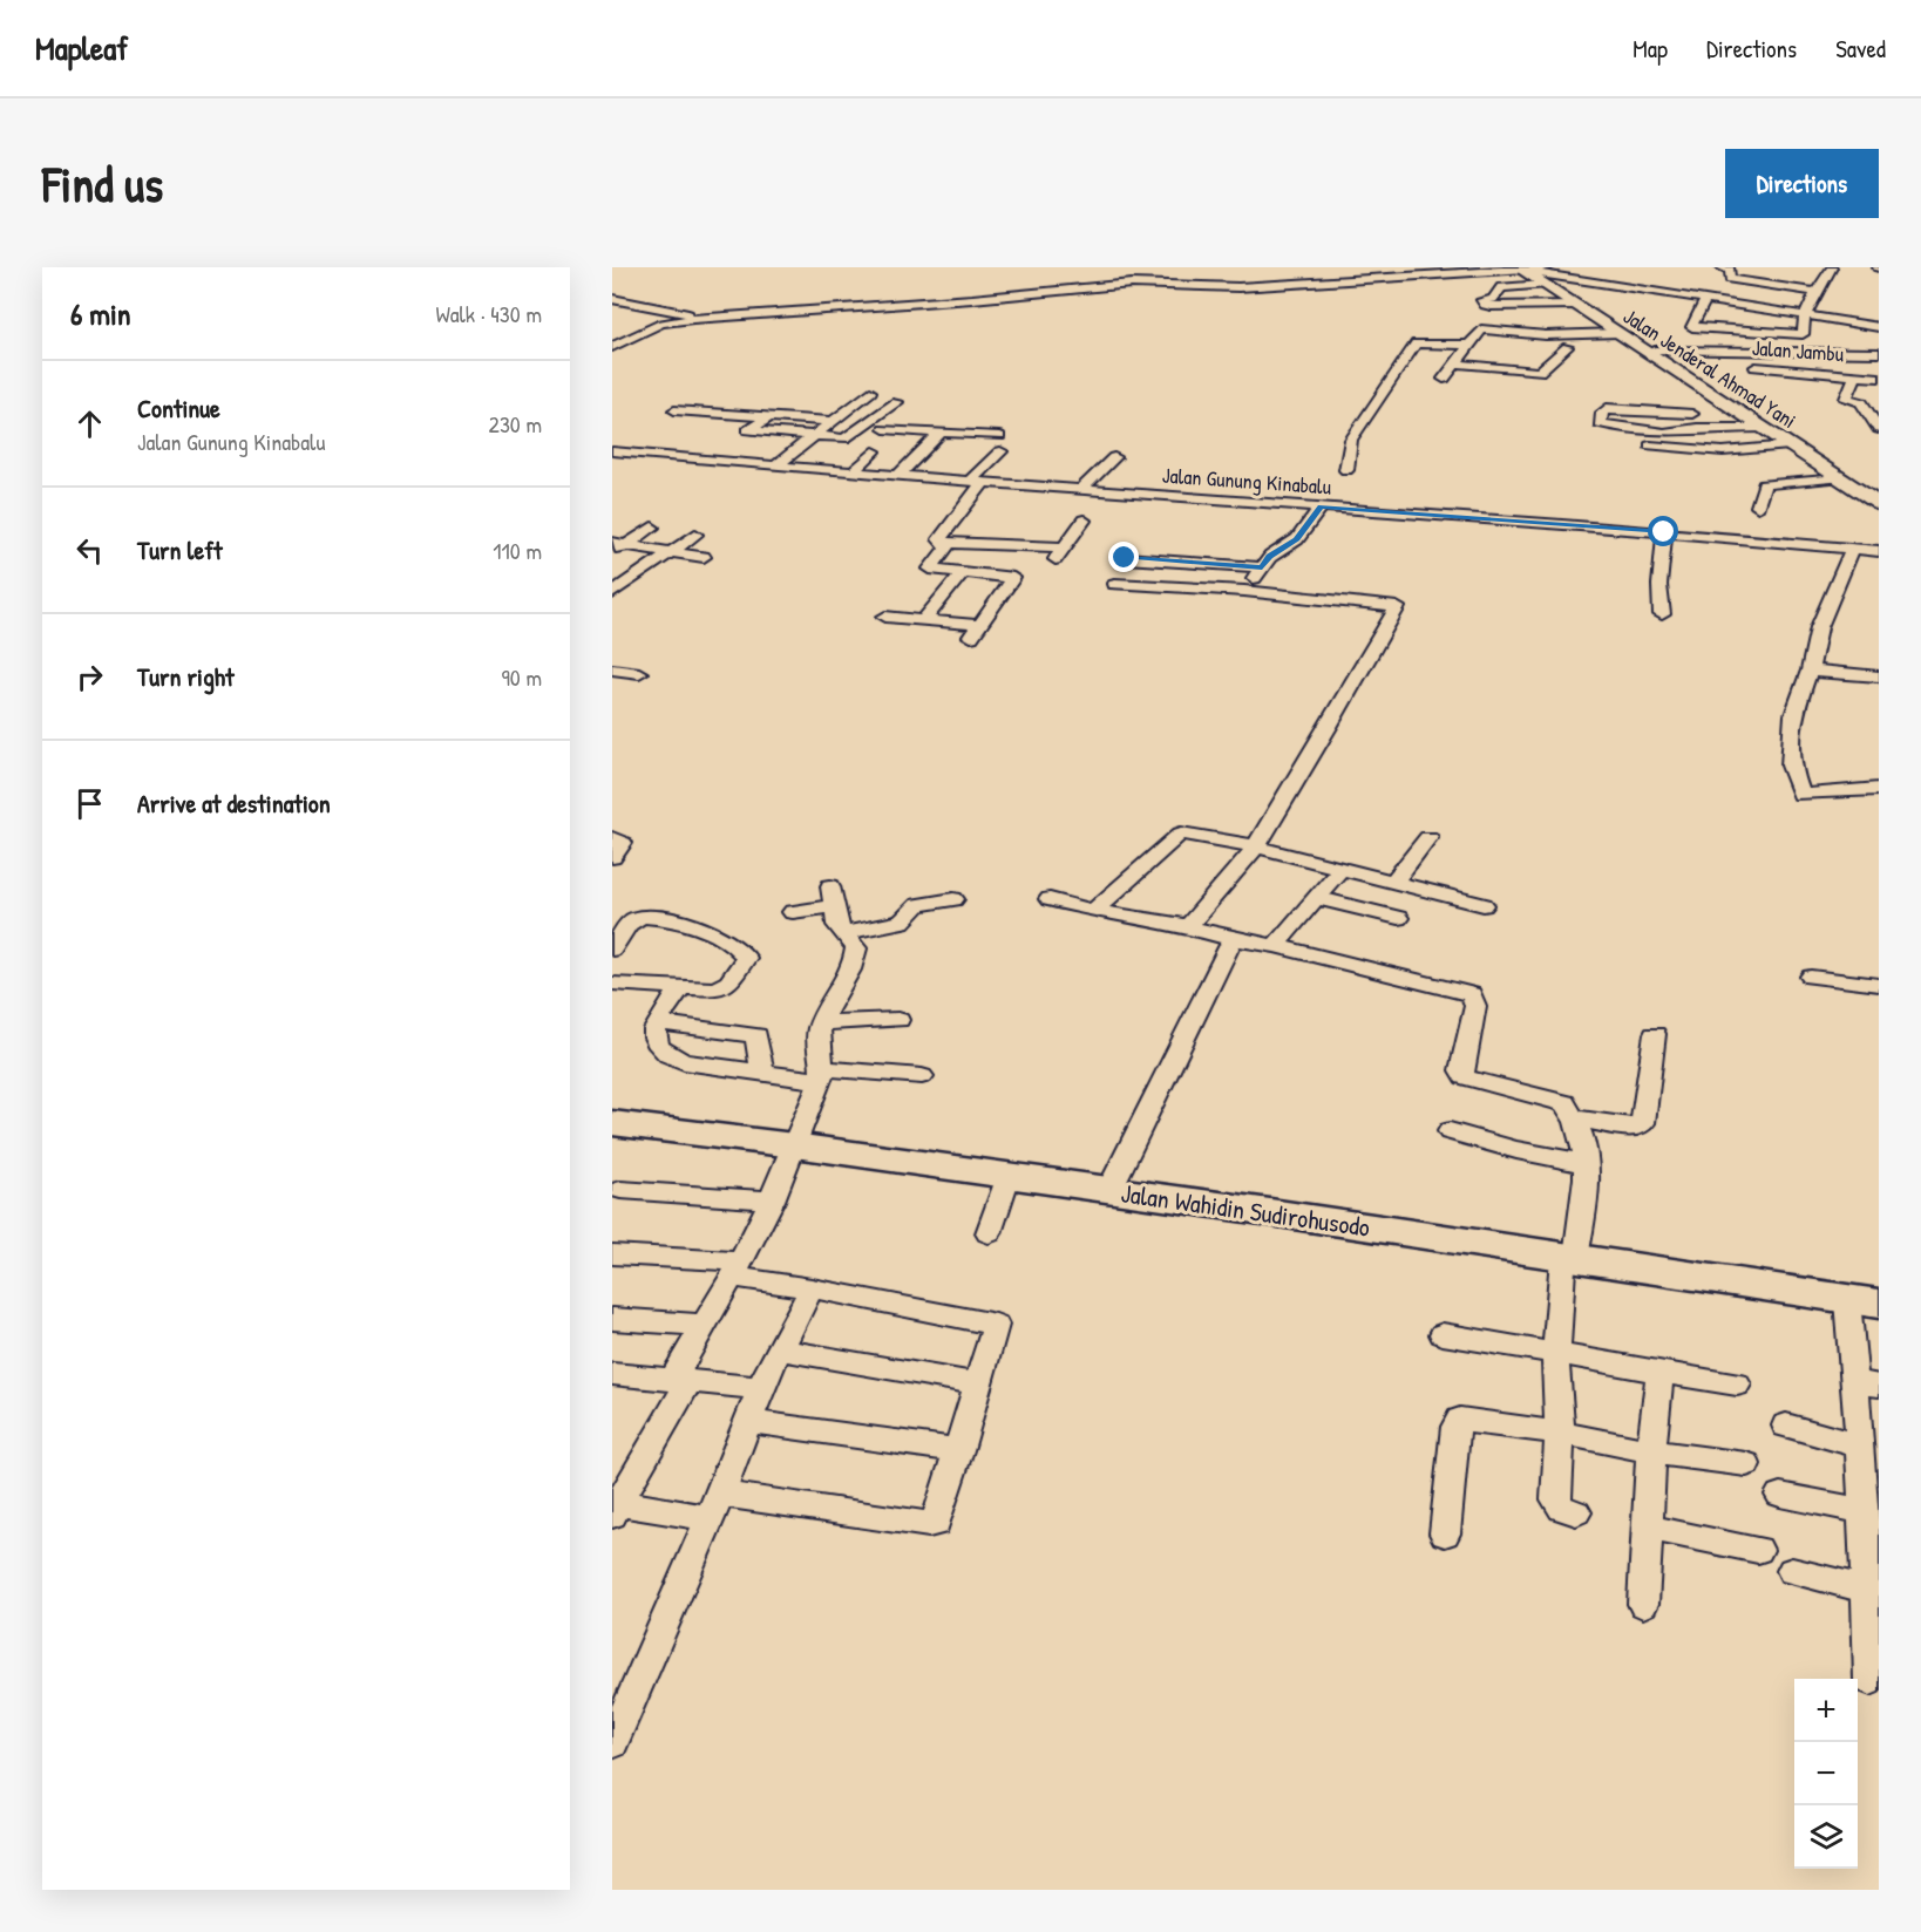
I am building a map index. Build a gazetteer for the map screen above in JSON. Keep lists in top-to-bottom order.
{
  "streets": {
    "highway": ["Jalan Wahidin Sudirohusodo"],
    "main road": ["Jalan Jenderal Ahmad Yani"],
    "street": ["Jalan Jambu", "Jalan Gunung Kinabalu"]
  },
  "page": {
    "header": "Mapleaf",
    "nav": ["Map", "Directions", "Saved"],
    "buttons": "Directions",
    "title": "Find us",
    "heading": ["6 min", "Walk · 430 m"],
    "list": [
      ["Continue", "Jalan Gunung Kinabalu", "230 m"],
      ["Turn left", "110 m"],
      ["Turn right", "90 m"],
      "Arrive at destination"
    ],
    "map_buttons": ["+", "−"]
  }
}
